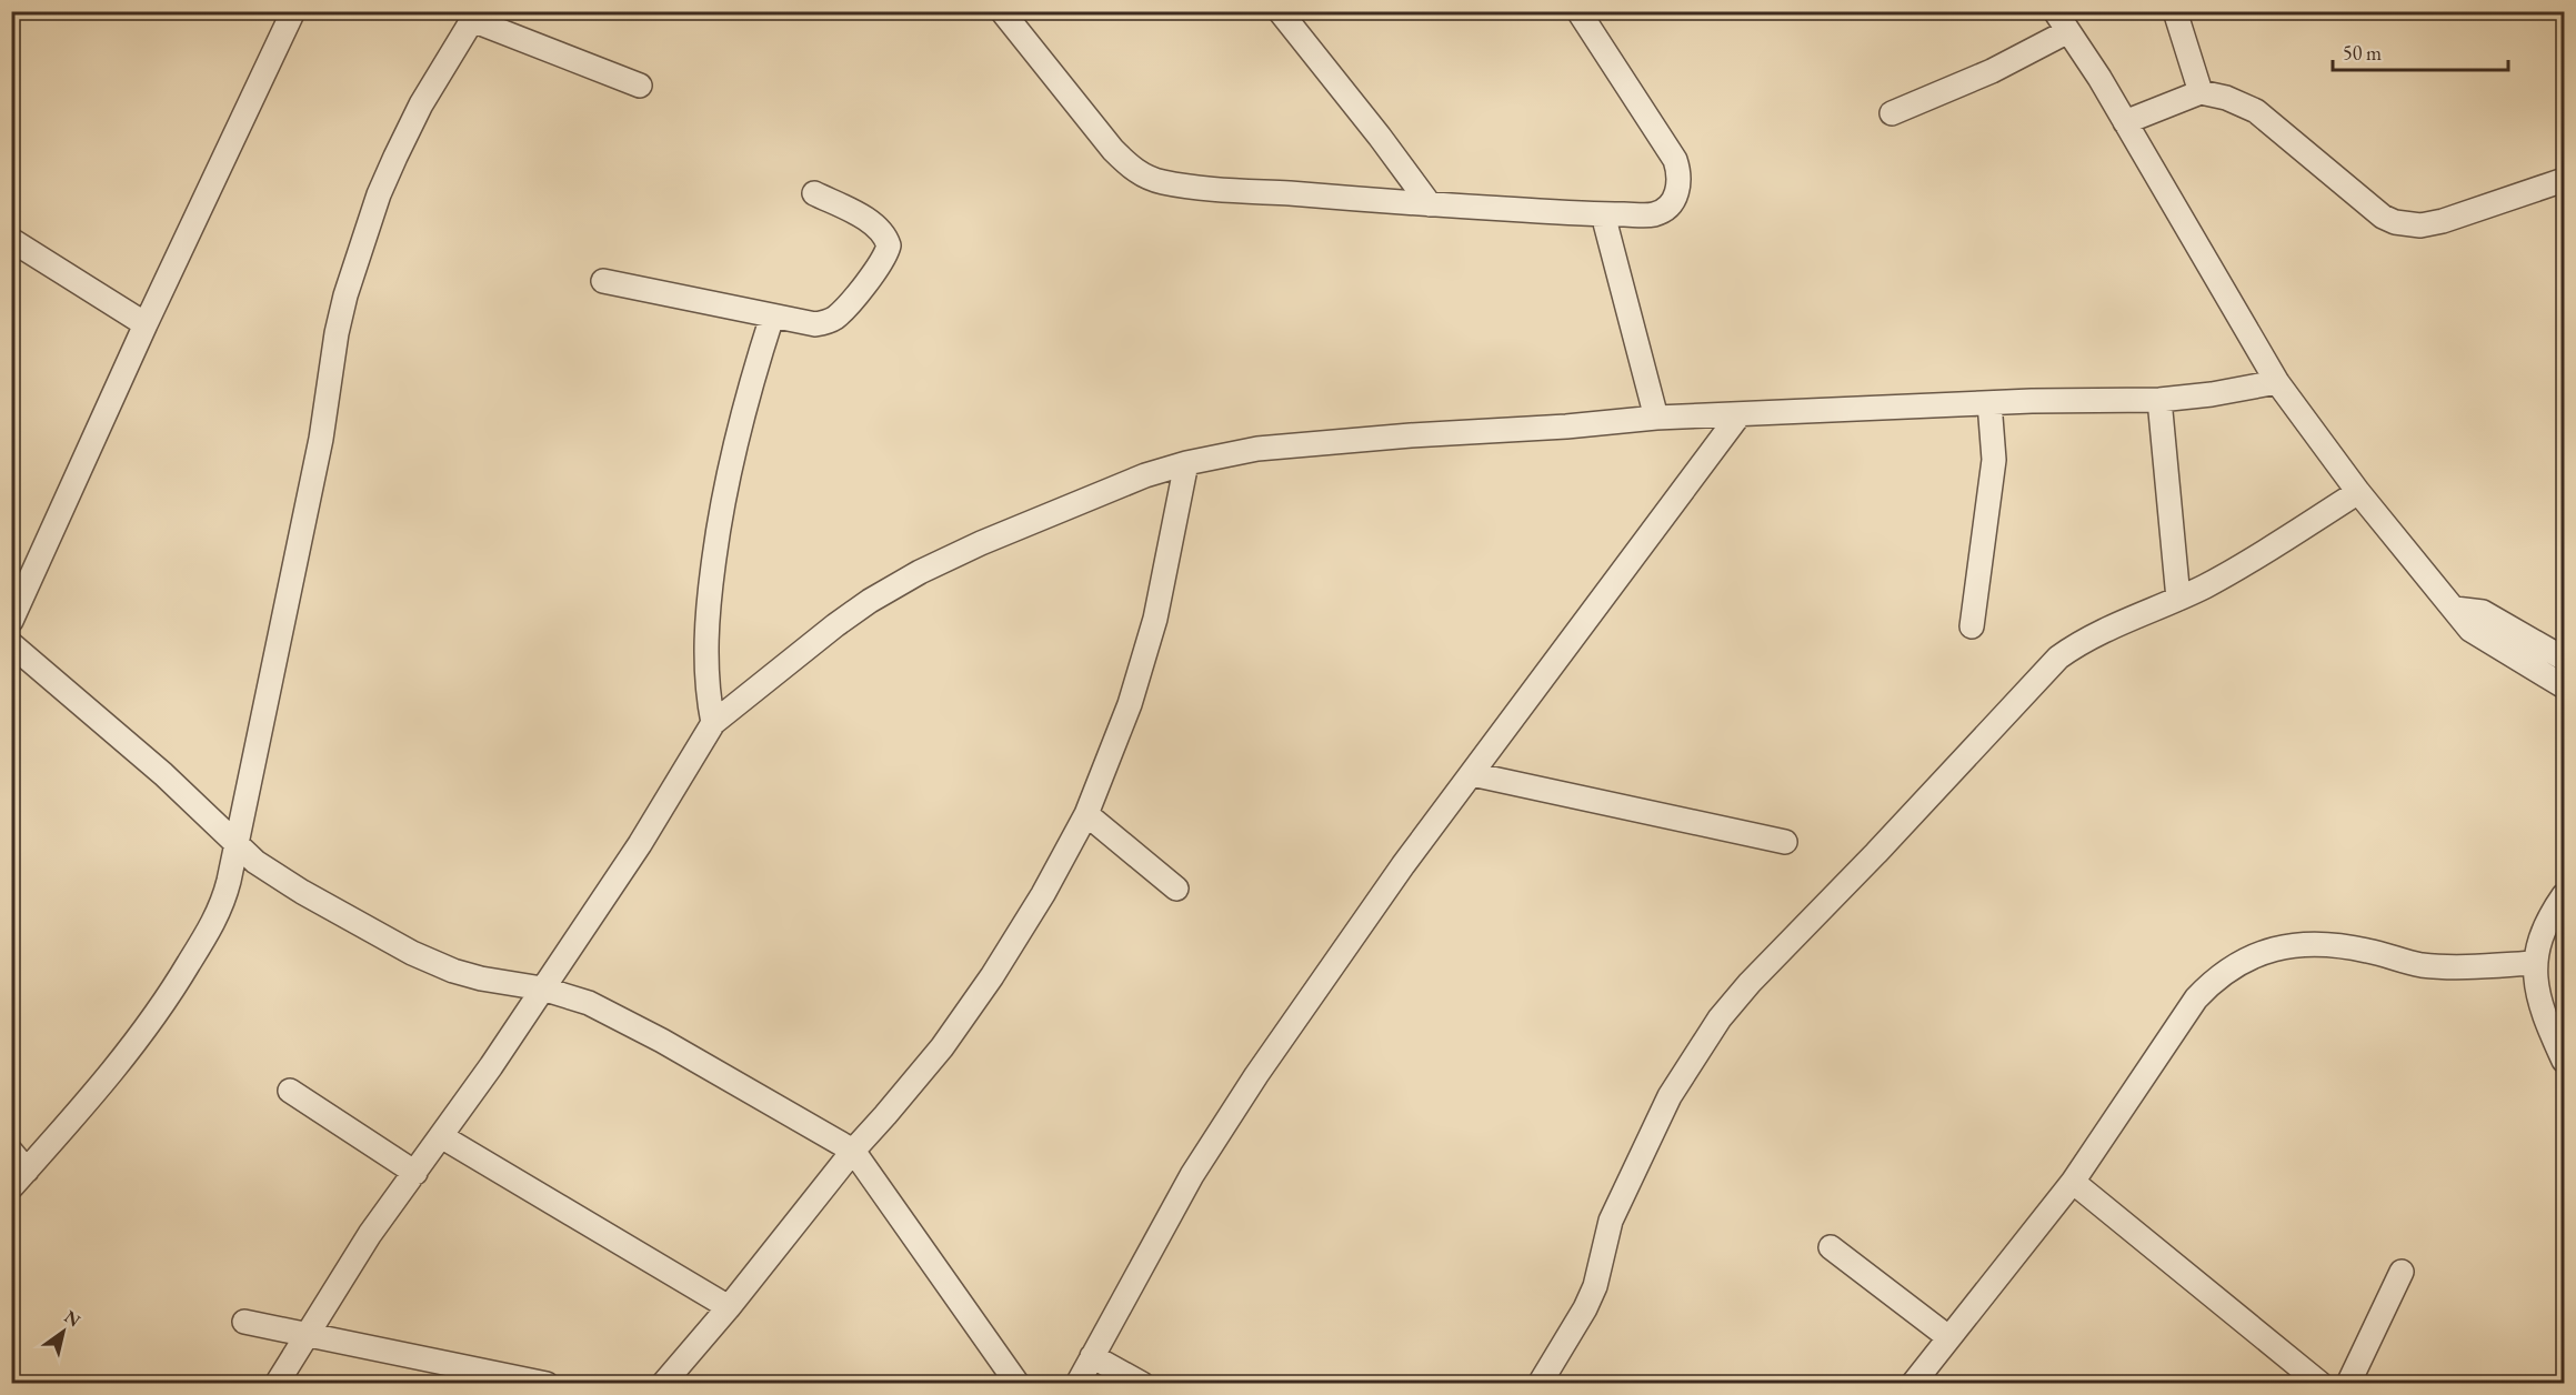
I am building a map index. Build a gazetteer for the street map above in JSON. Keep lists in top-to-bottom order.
{
  "scale_bar": "50 m",
  "north": "top right"
}
